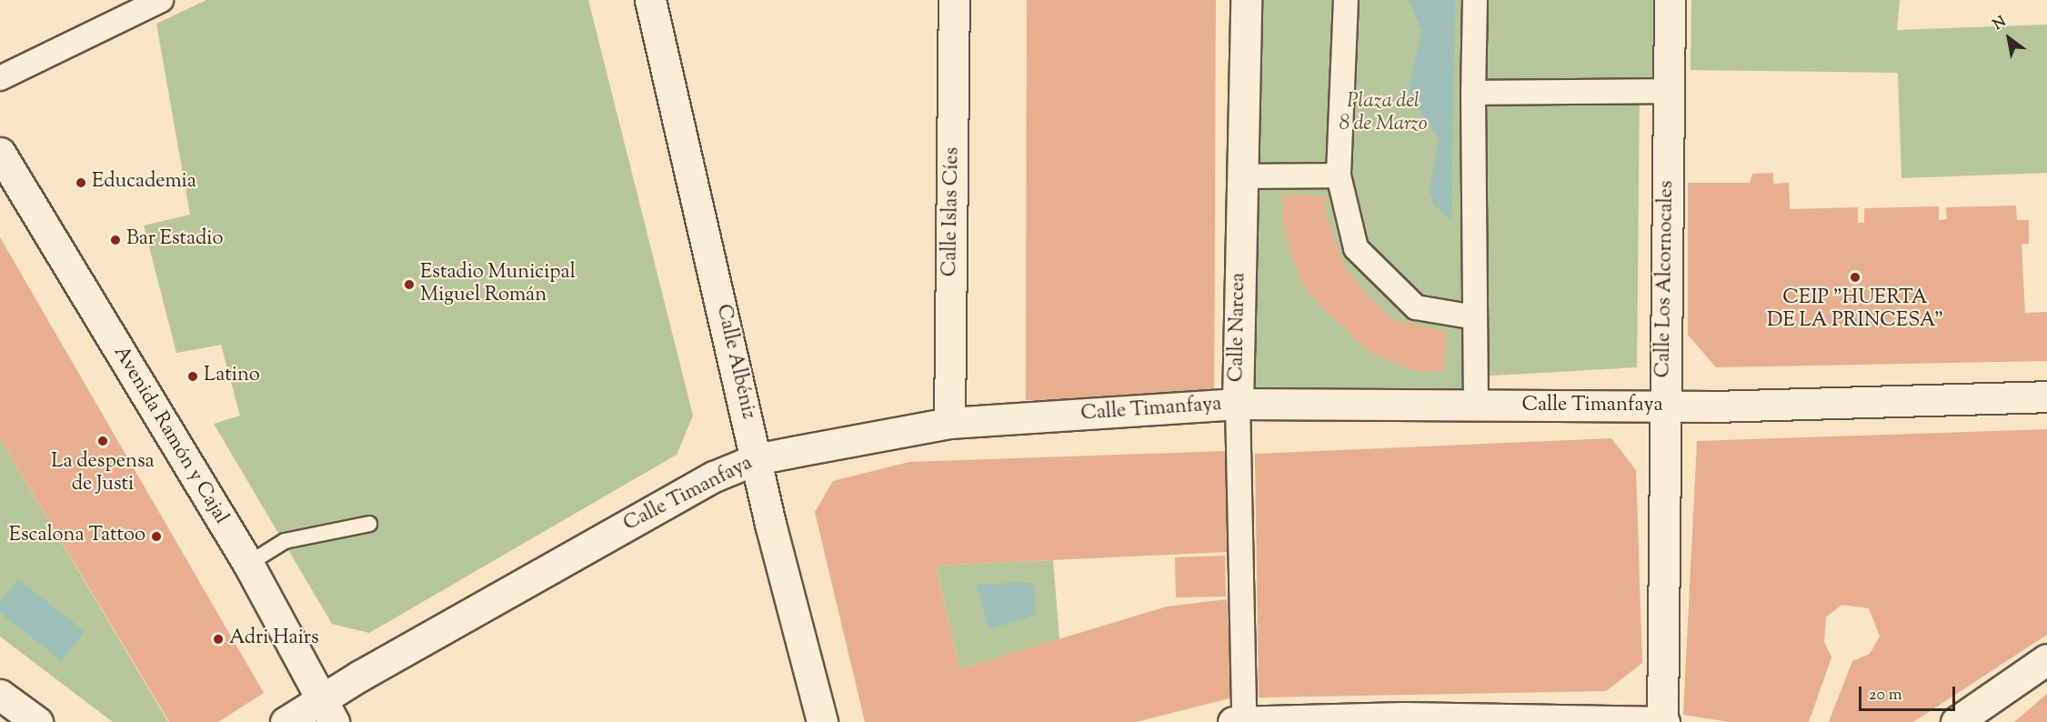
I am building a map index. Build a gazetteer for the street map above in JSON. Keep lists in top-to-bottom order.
{
  "streets": {
    "street": [
      "Calle Islas Cíes",
      "Calle Los Alcornocales",
      "Calle Narcea",
      "Calle Albéniz",
      "Calle Timanfaya",
      "Avenida Ramón y Cajal"
    ]
  },
  "crossings": [
    ["Calle Islas Cíes", "Calle Timanfaya"],
    ["Calle Los Alcornocales", "Calle Timanfaya"],
    ["Calle Narcea", "Calle Timanfaya"],
    ["Calle Albéniz", "Calle Timanfaya"],
    ["Calle Timanfaya", "Avenida Ramón y Cajal"]
  ],
  "parks": ["Plaza del 8 de Marzo"],
  "places": [
    "Educademia",
    "Bar Estadio",
    "CEIP \"HUERTA DE LA PRINCESA\"",
    "Estadio Municipal Miguel Román",
    "Latino",
    "La despensa de Justi",
    "Escalona Tattoo",
    "Adri Hairs"
  ],
  "scale_bar": "20 m",
  "north": "top left"
}
